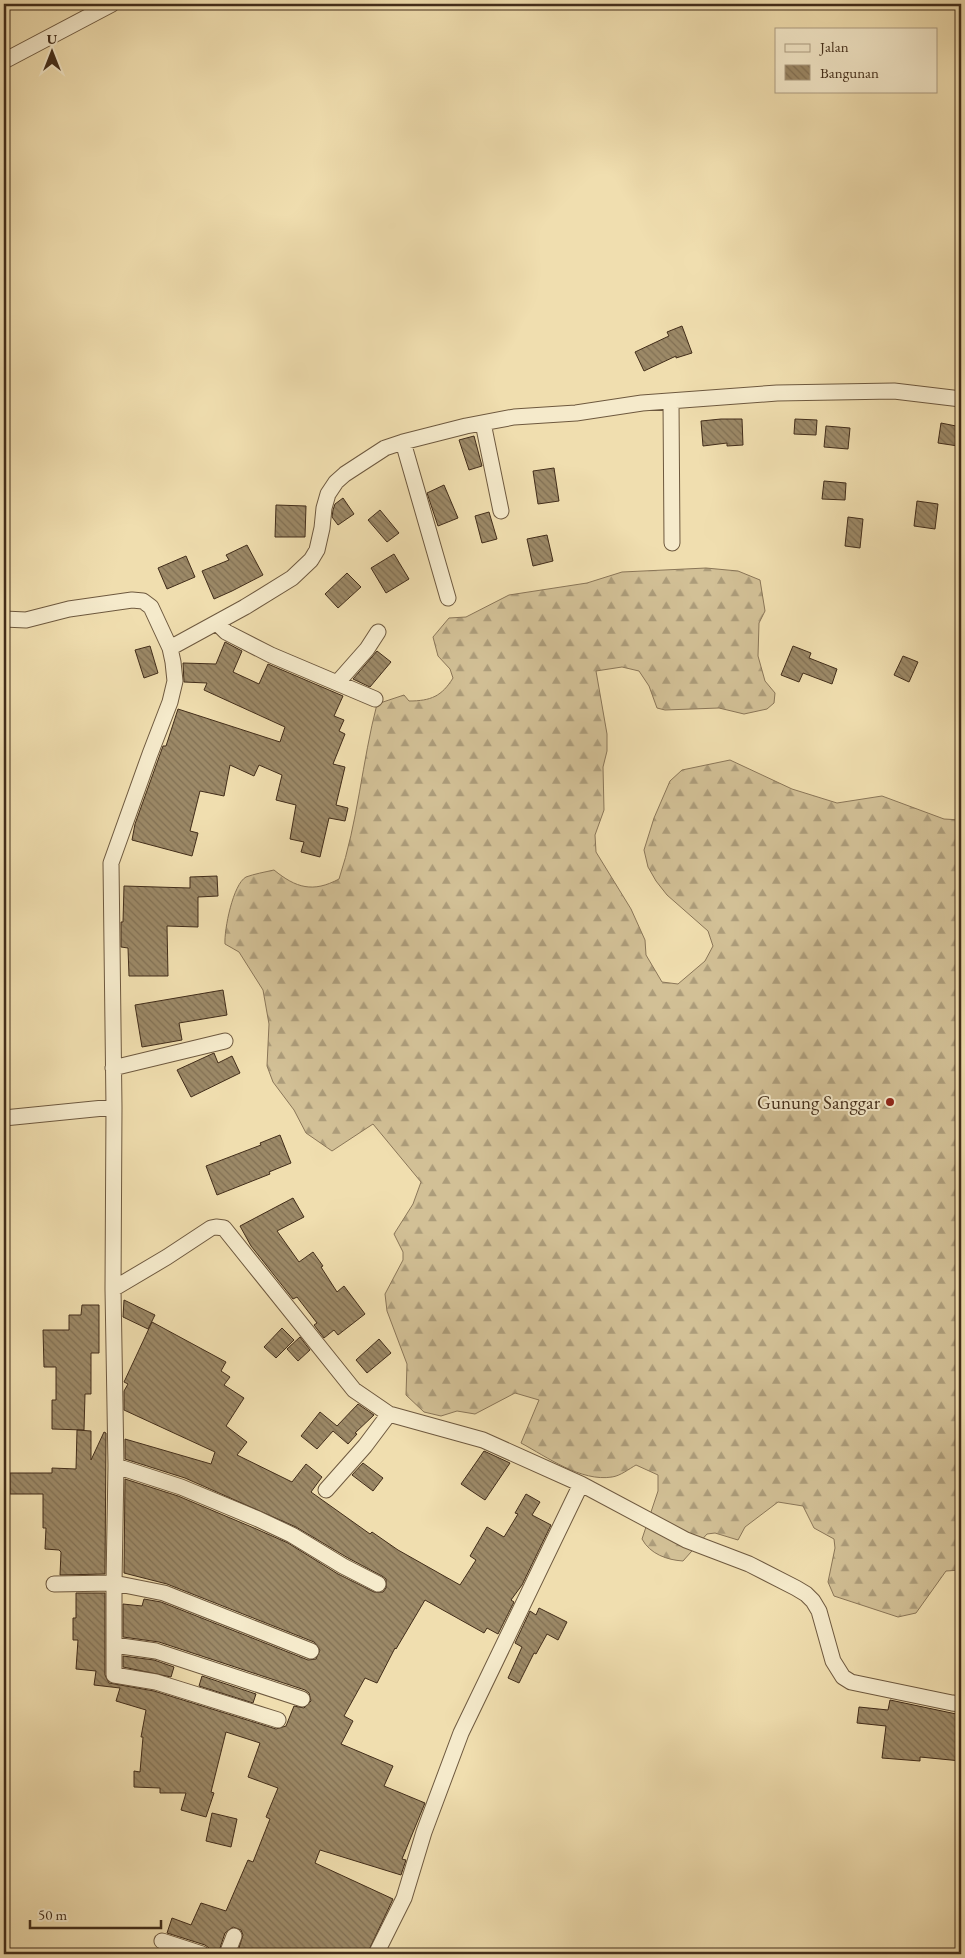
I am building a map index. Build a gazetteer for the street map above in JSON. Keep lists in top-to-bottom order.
{
  "places": ["Gunung Sanggar"],
  "legend": ["Jalan", "Bangunan"],
  "scale_bar": "50 m",
  "north": "top"
}
